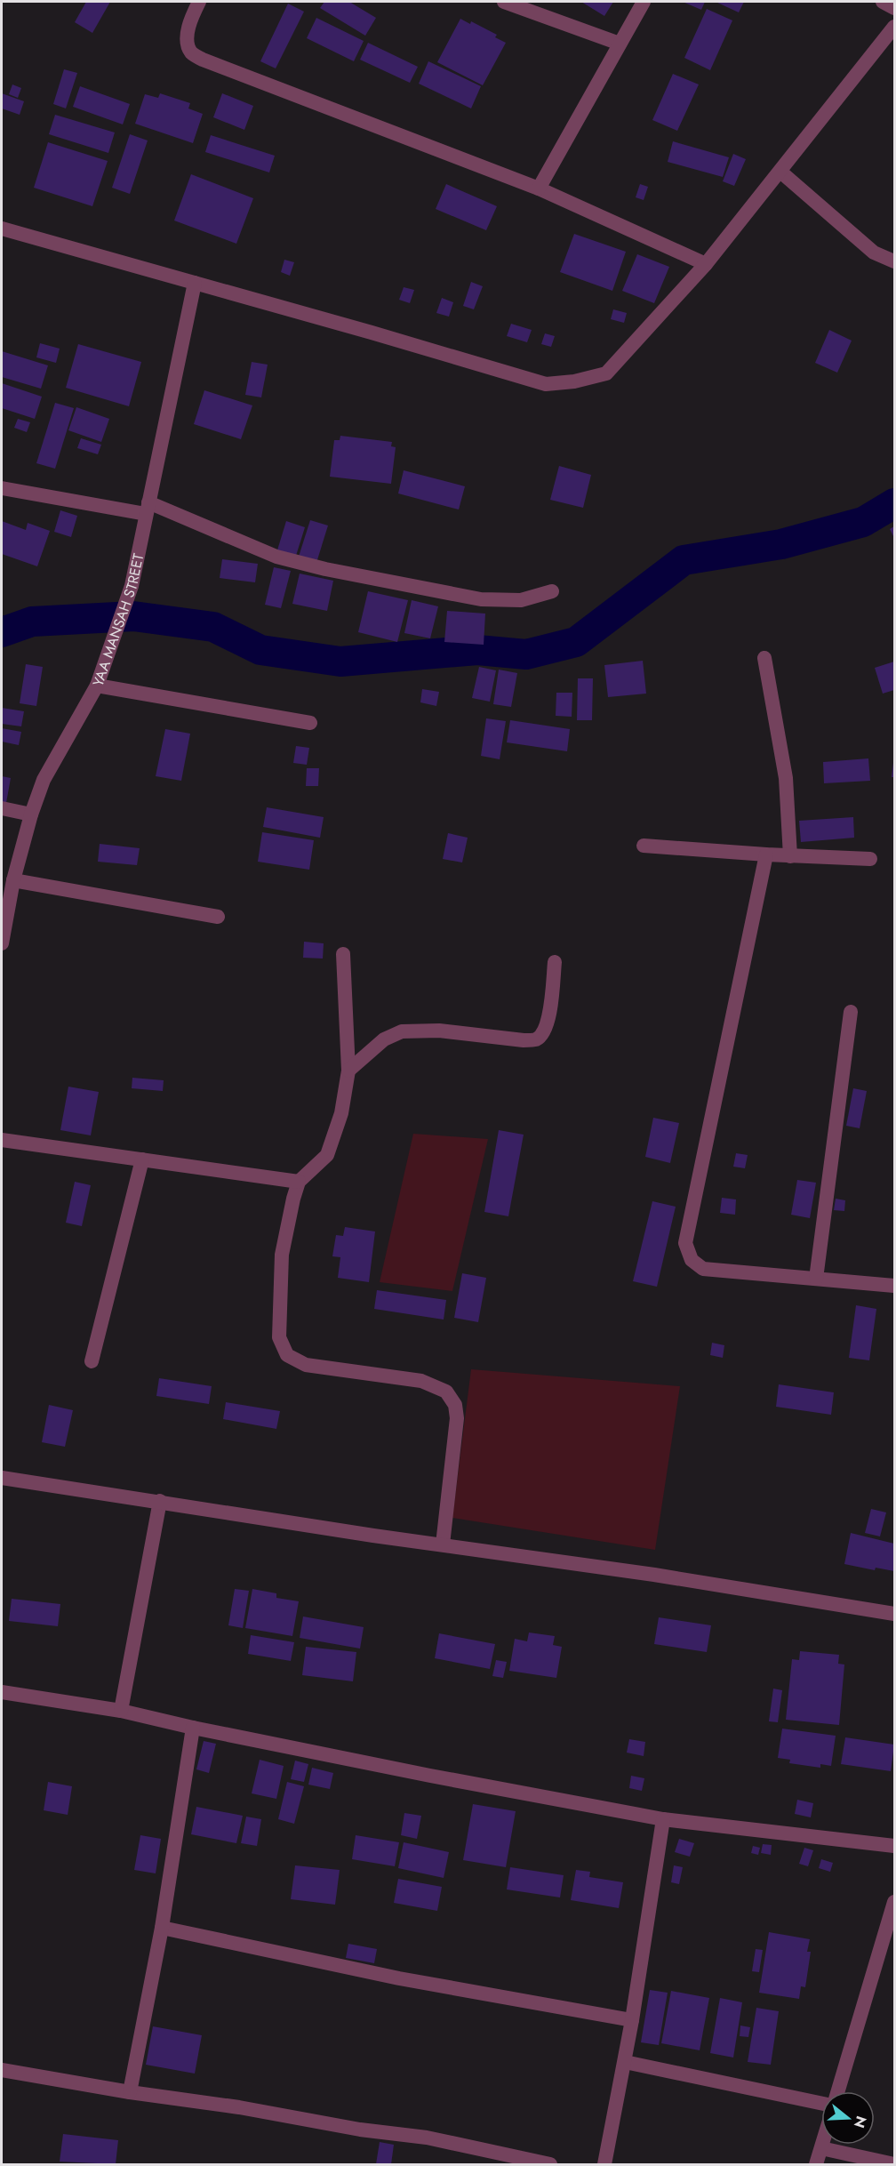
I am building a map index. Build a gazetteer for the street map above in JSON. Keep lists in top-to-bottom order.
{
  "streets": {
    "street": ["YAA MANSAH STREET"]
  },
  "north": "right"
}
